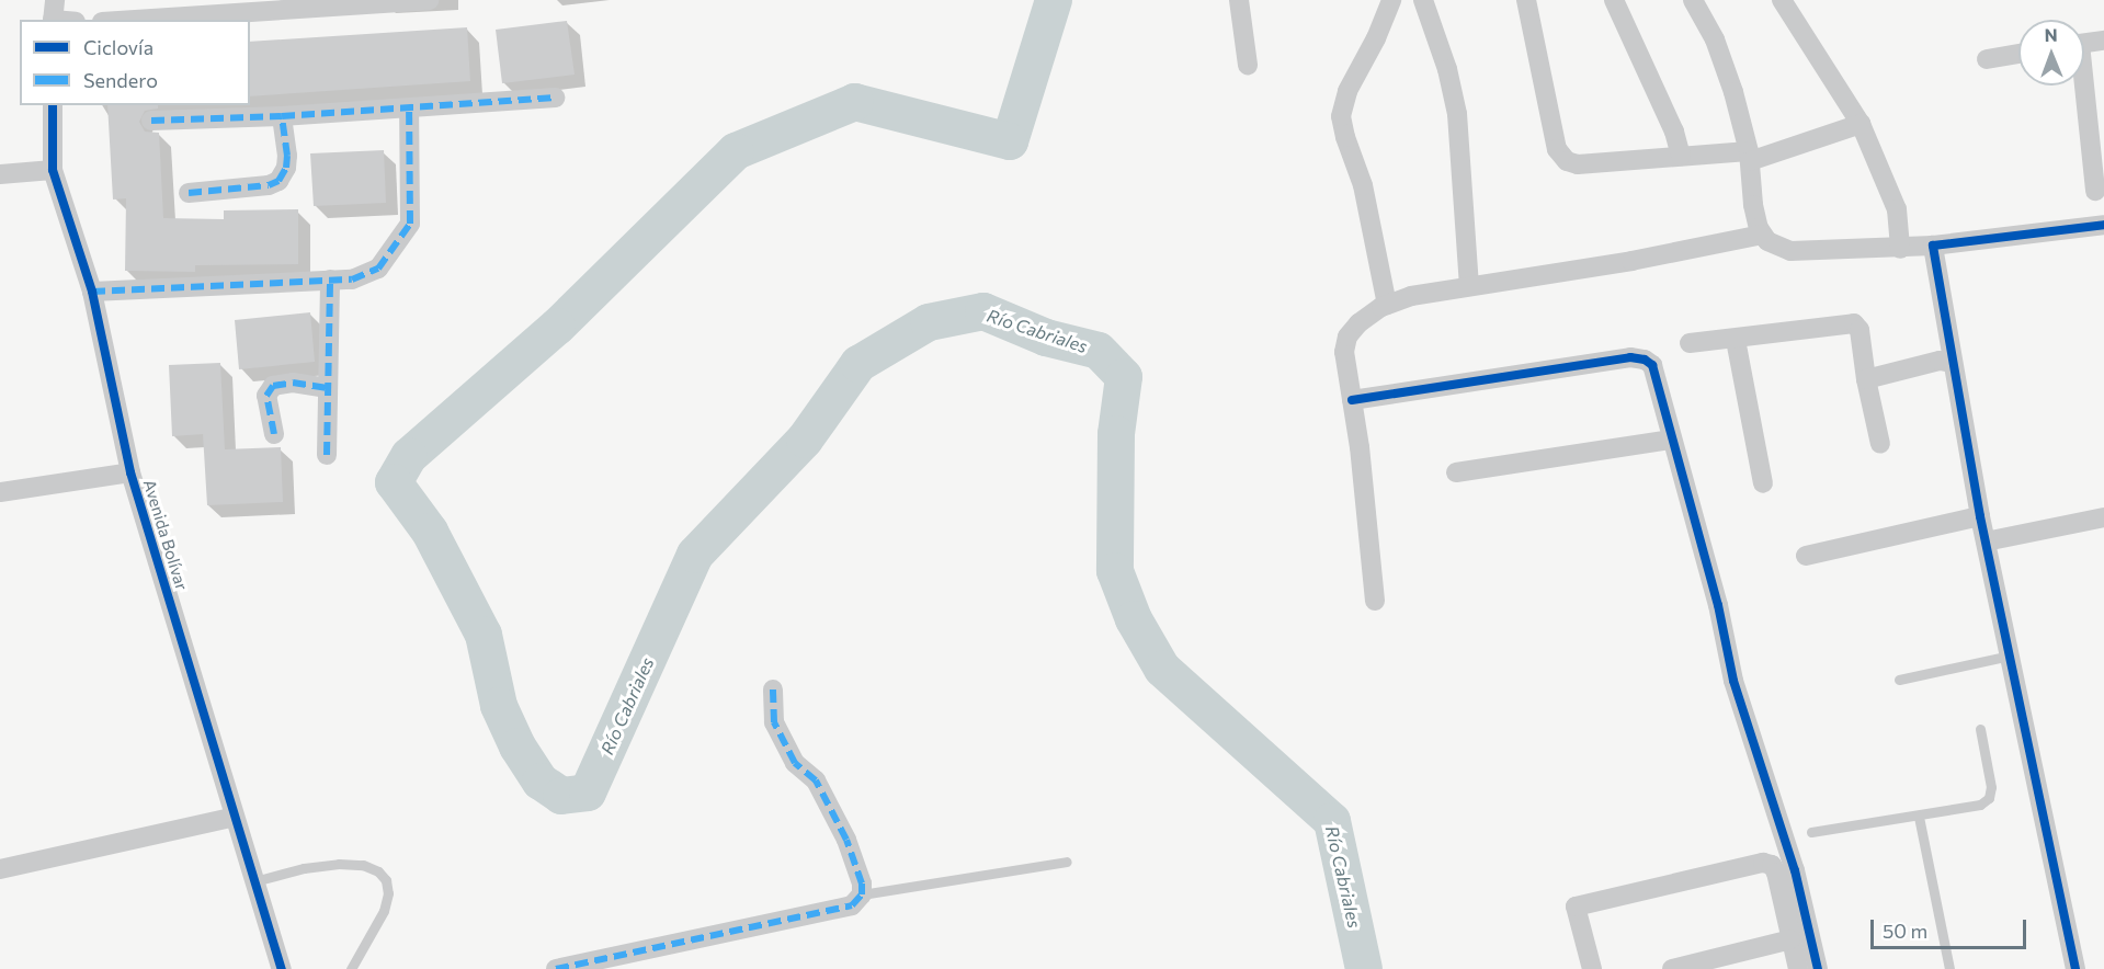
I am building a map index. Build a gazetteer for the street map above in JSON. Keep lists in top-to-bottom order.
{
  "streets": {
    "street": ["Avenida Bolívar"]
  },
  "water": ["Río Cabriales"],
  "legend": ["Ciclovía", "Sendero"],
  "scale_bar": "50 m",
  "north": "top"
}
